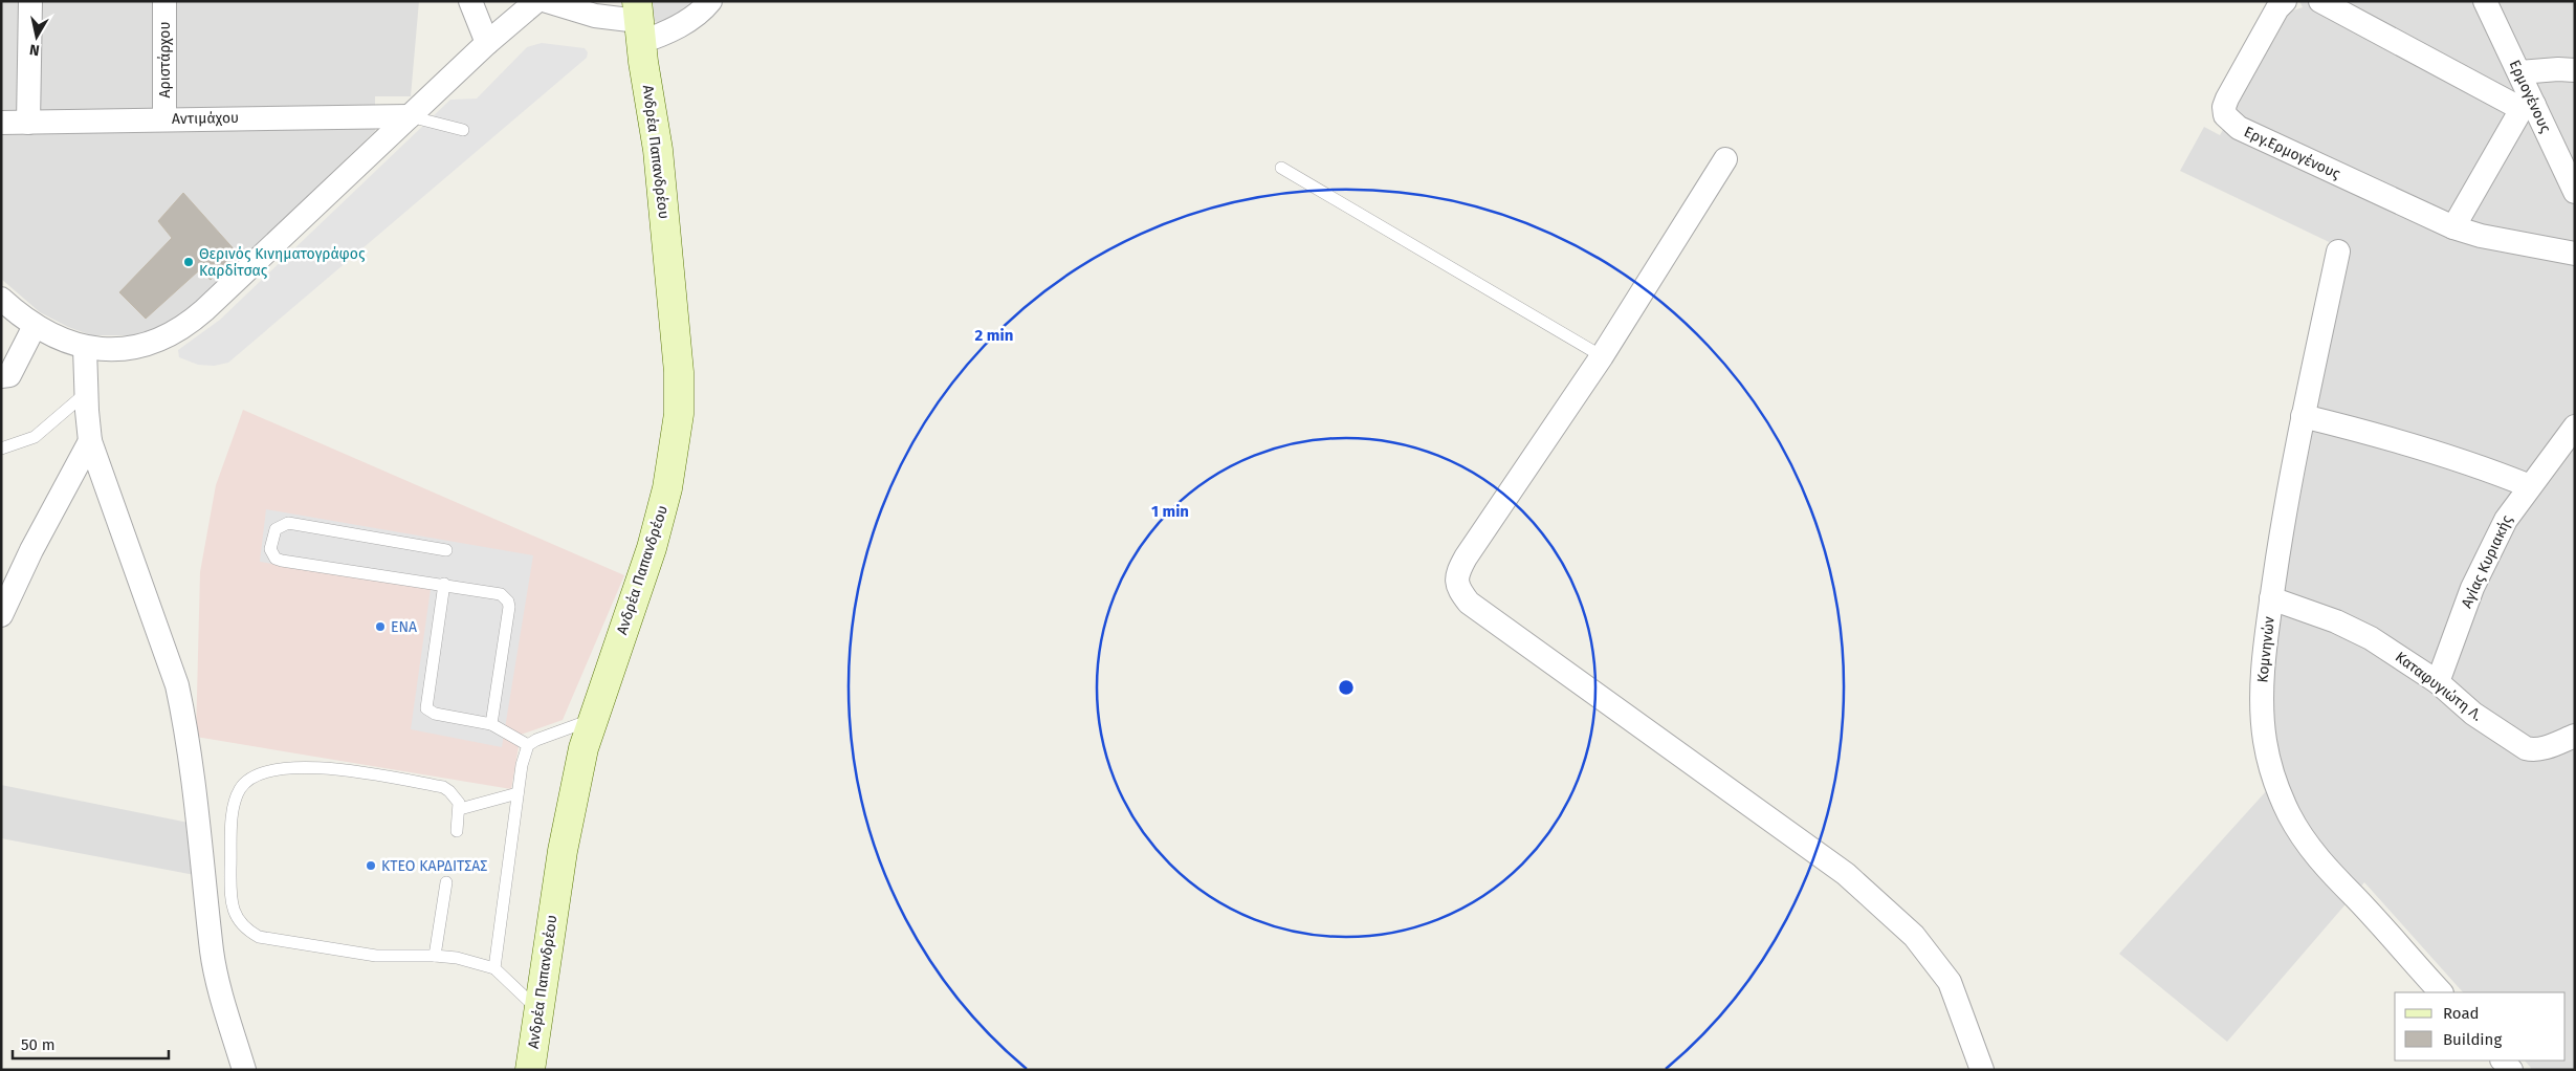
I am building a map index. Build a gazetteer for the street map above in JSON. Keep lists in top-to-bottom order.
{
  "streets": {
    "main road": ["Ανδρέα Παπανδρέου"],
    "street": [
      "Αριστάρχου",
      "Ερμογένους",
      "Αντιμάχου",
      "Εργ.Ερμογένους",
      "Αγίας Κυριακής",
      "Κομνηνών",
      "Καταφυγιώτη Λ."
    ]
  },
  "crossings": [
    ["Αριστάρχου", "Αντιμάχου"],
    ["Αγίας Κυριακής", "Καταφυγιώτη Λ."],
    ["Κομνηνών", "Καταφυγιώτη Λ."]
  ],
  "places": ["Θερινός Κινηματογράφος Καρδίτσας", "ΕΝΑ", "ΚΤΕΟ ΚΑΡΔΙΤΣΑΣ"],
  "legend": ["Road", "Building"],
  "scale_bar": "50 m",
  "north": "bottom",
  "rings": ["2 min", "1 min"]
}
